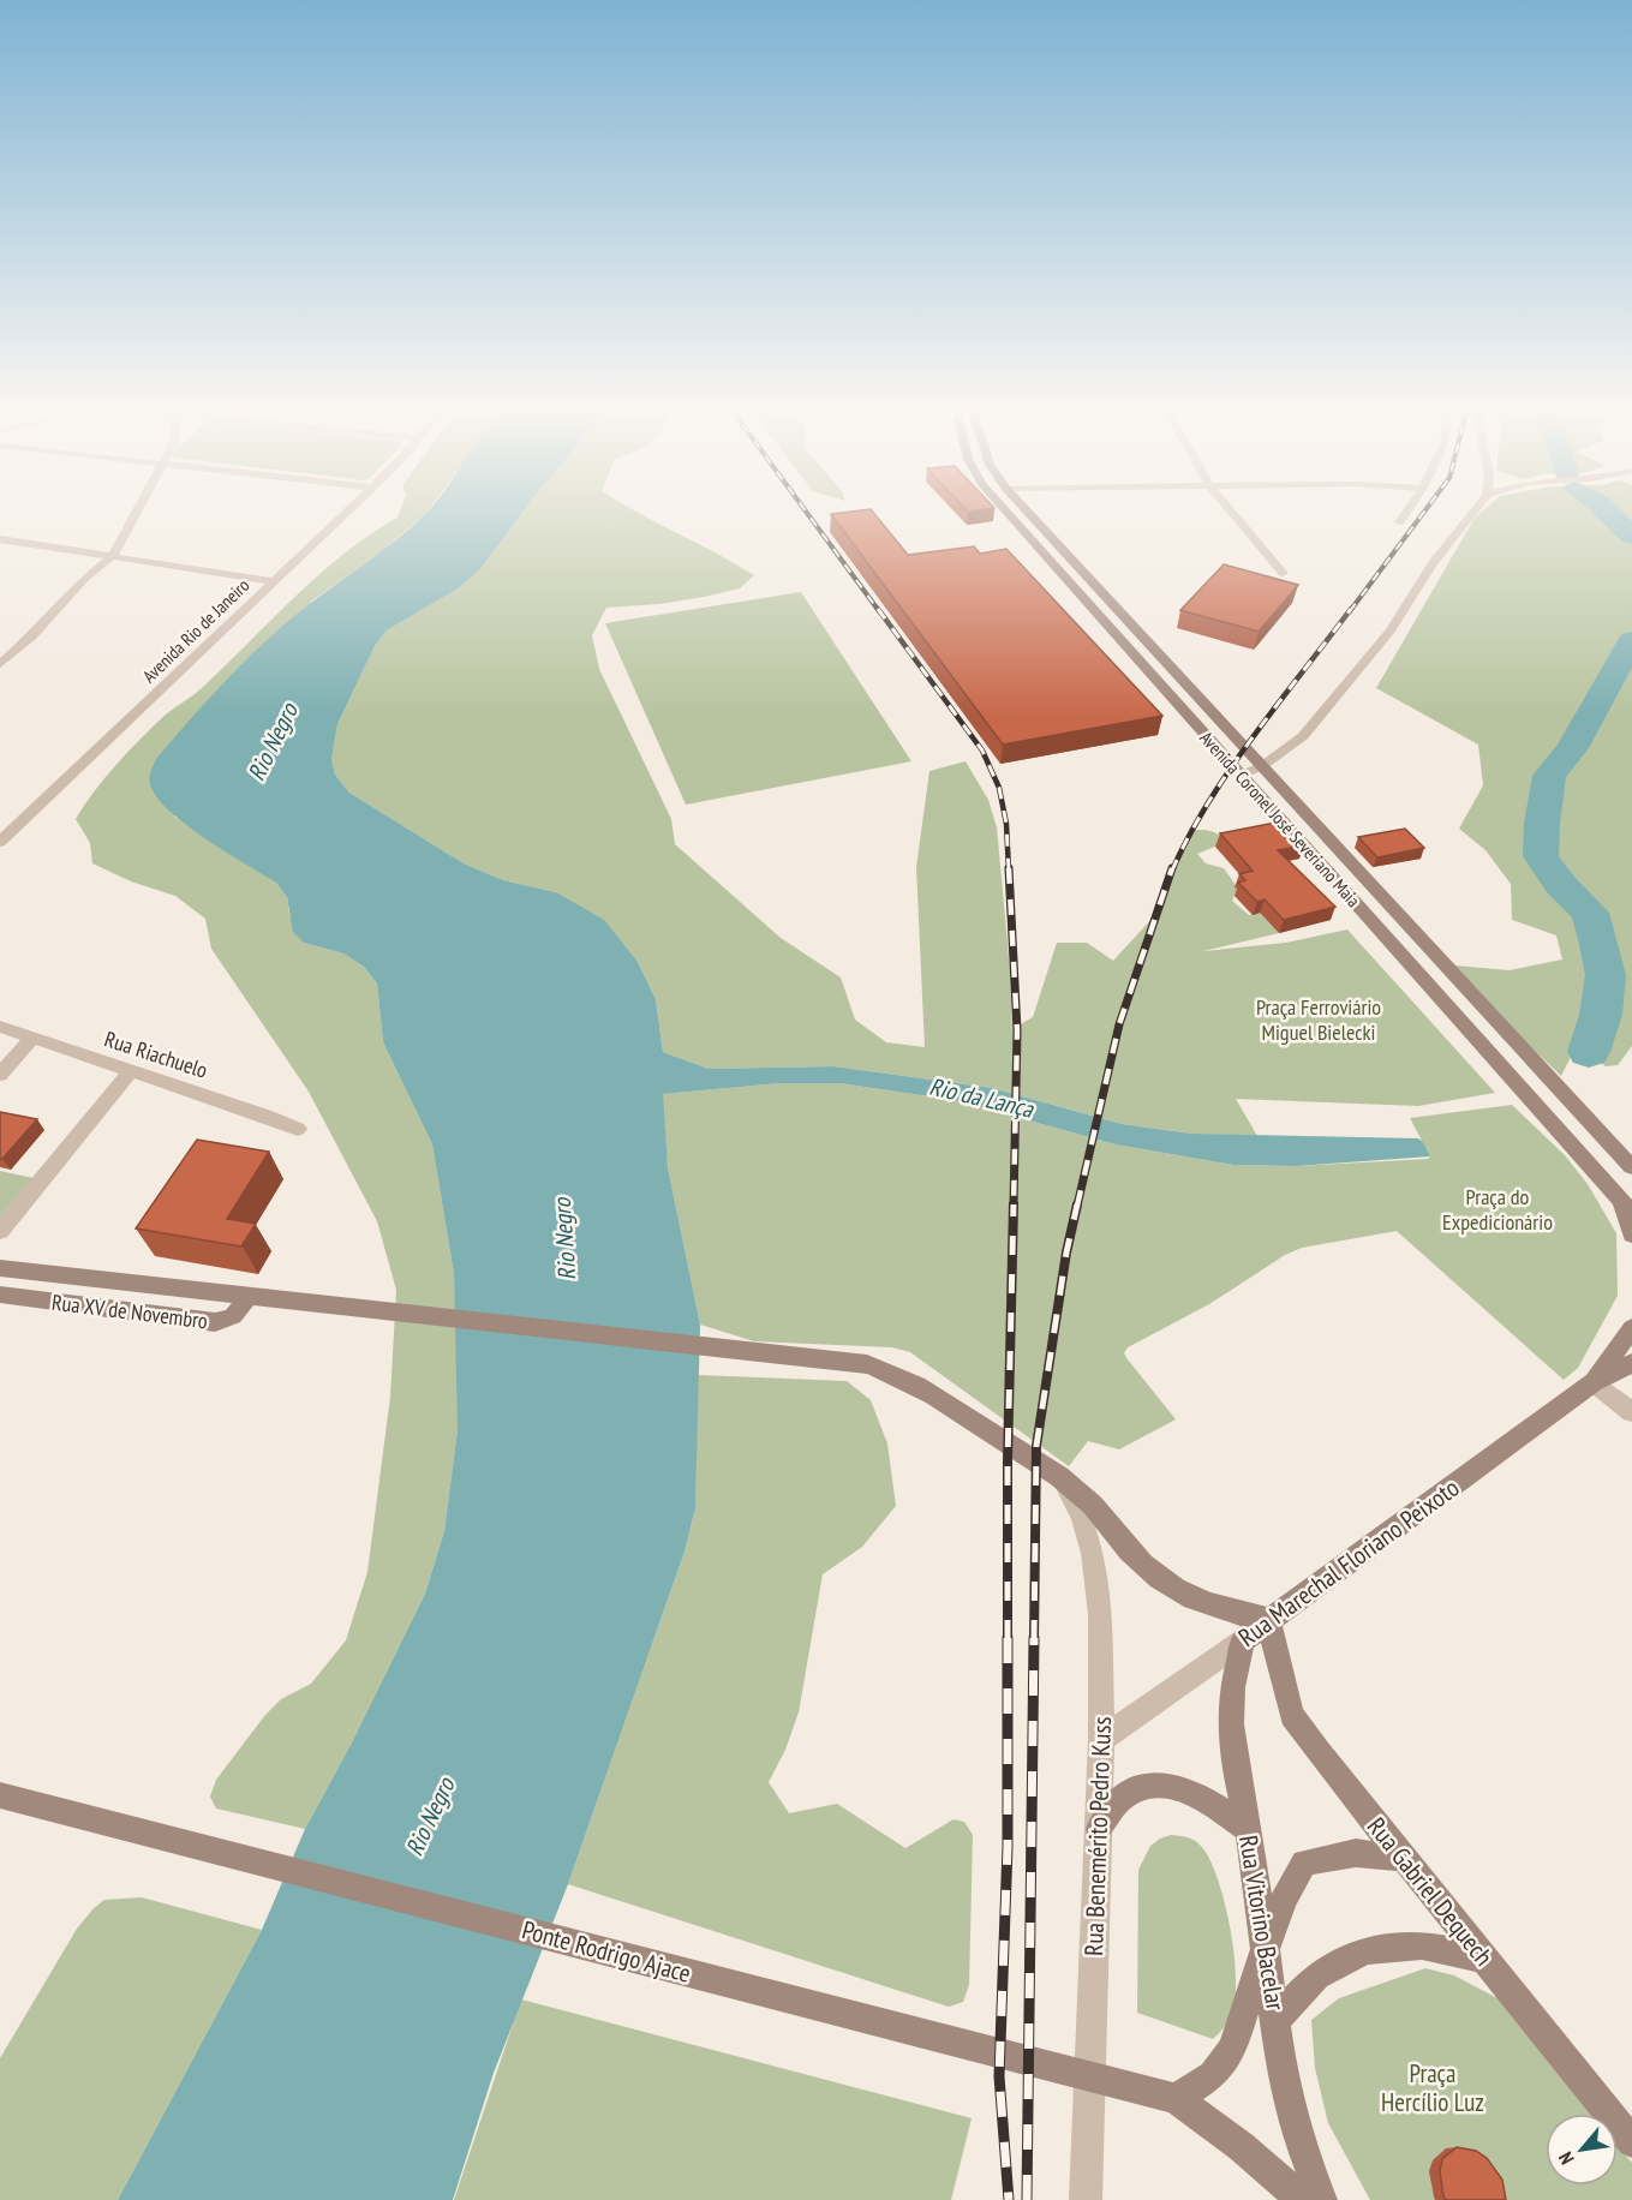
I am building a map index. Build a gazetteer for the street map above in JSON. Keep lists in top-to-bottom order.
{
  "streets": {
    "main road": [
      "Avenida Coronel José Severiano Maia",
      "Rua XV de Novembro",
      "Rua Marechal Floriano Peixoto",
      "Rua Gabriel Dequech",
      "Rua Vitorino Bacelar",
      "Ponte Rodrigo Ajace"
    ],
    "street": ["Avenida Rio de Janeiro", "Rua Riachuelo", "Rua Benemérito Pedro Kuss"]
  },
  "crossings": [
    ["Rua XV de Novembro", "Rua Marechal Floriano Peixoto"],
    ["Rua XV de Novembro", "Rua Benemérito Pedro Kuss"],
    ["Rua XV de Novembro", "Rua Gabriel Dequech"],
    ["Rua Marechal Floriano Peixoto", "Rua Benemérito Pedro Kuss"],
    ["Rua Marechal Floriano Peixoto", "Rua Gabriel Dequech"],
    ["Rua Marechal Floriano Peixoto", "Rua Vitorino Bacelar"]
  ],
  "water": ["Rio Negro", "Rio da Lança"],
  "parks": ["Praça Ferroviário Miguel Bielecki", "Praça do Expedicionário", "Praça Hercílio Luz"],
  "north": "bottom left"
}
